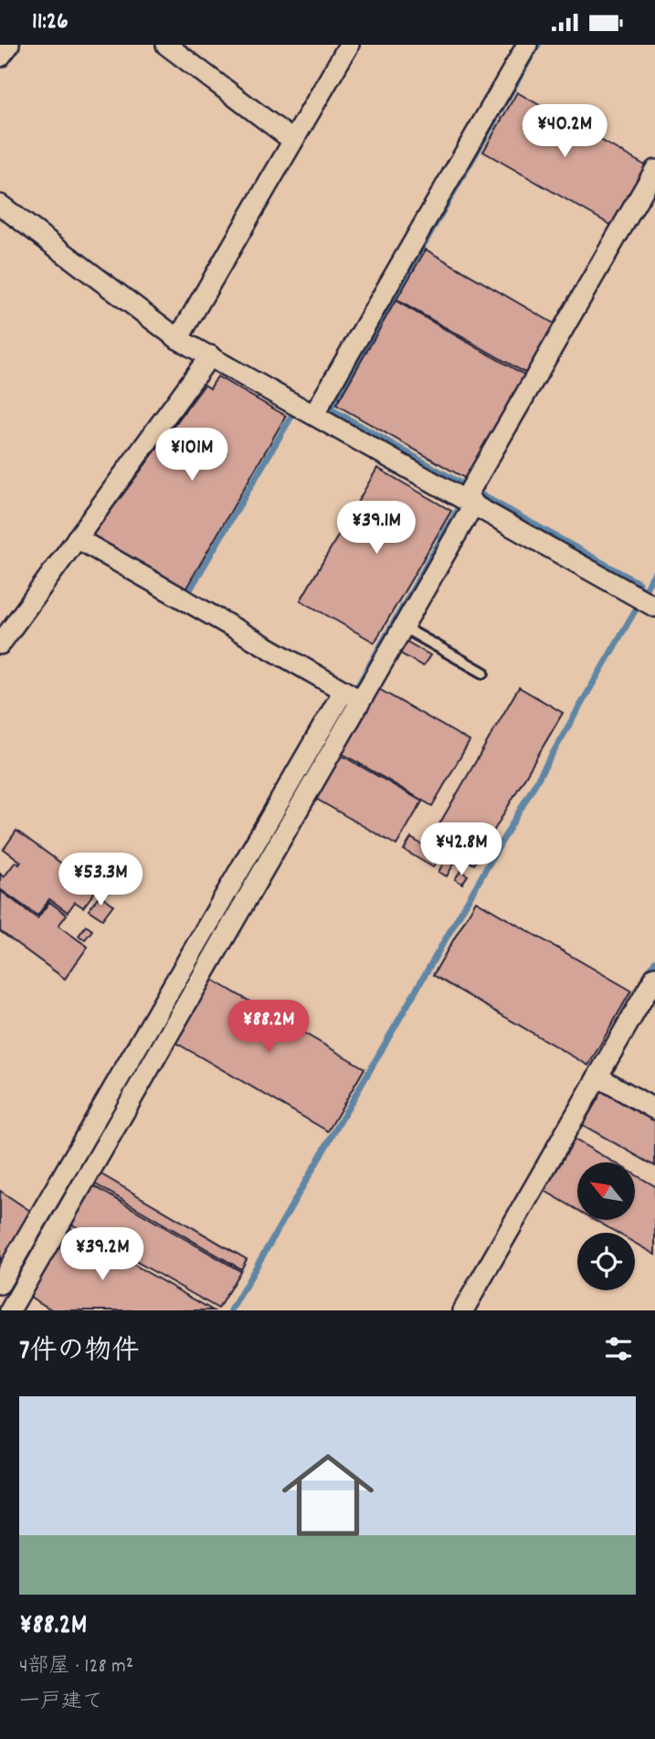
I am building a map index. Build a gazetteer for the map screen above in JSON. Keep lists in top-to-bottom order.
{
  "north": "top left",
  "page": {
    "status": "11:26",
    "price": [
      "¥40.2M",
      "¥101M",
      "¥39.1M",
      "¥42.8M",
      "¥53.3M",
      "¥88.2M",
      "¥39.2M"
    ],
    "heading": "7件の物件",
    "list": [
      {
        "name": "¥88.2M",
        "note": "4部屋 · 128 m² · 一戸建て"
      }
    ]
  }
}
